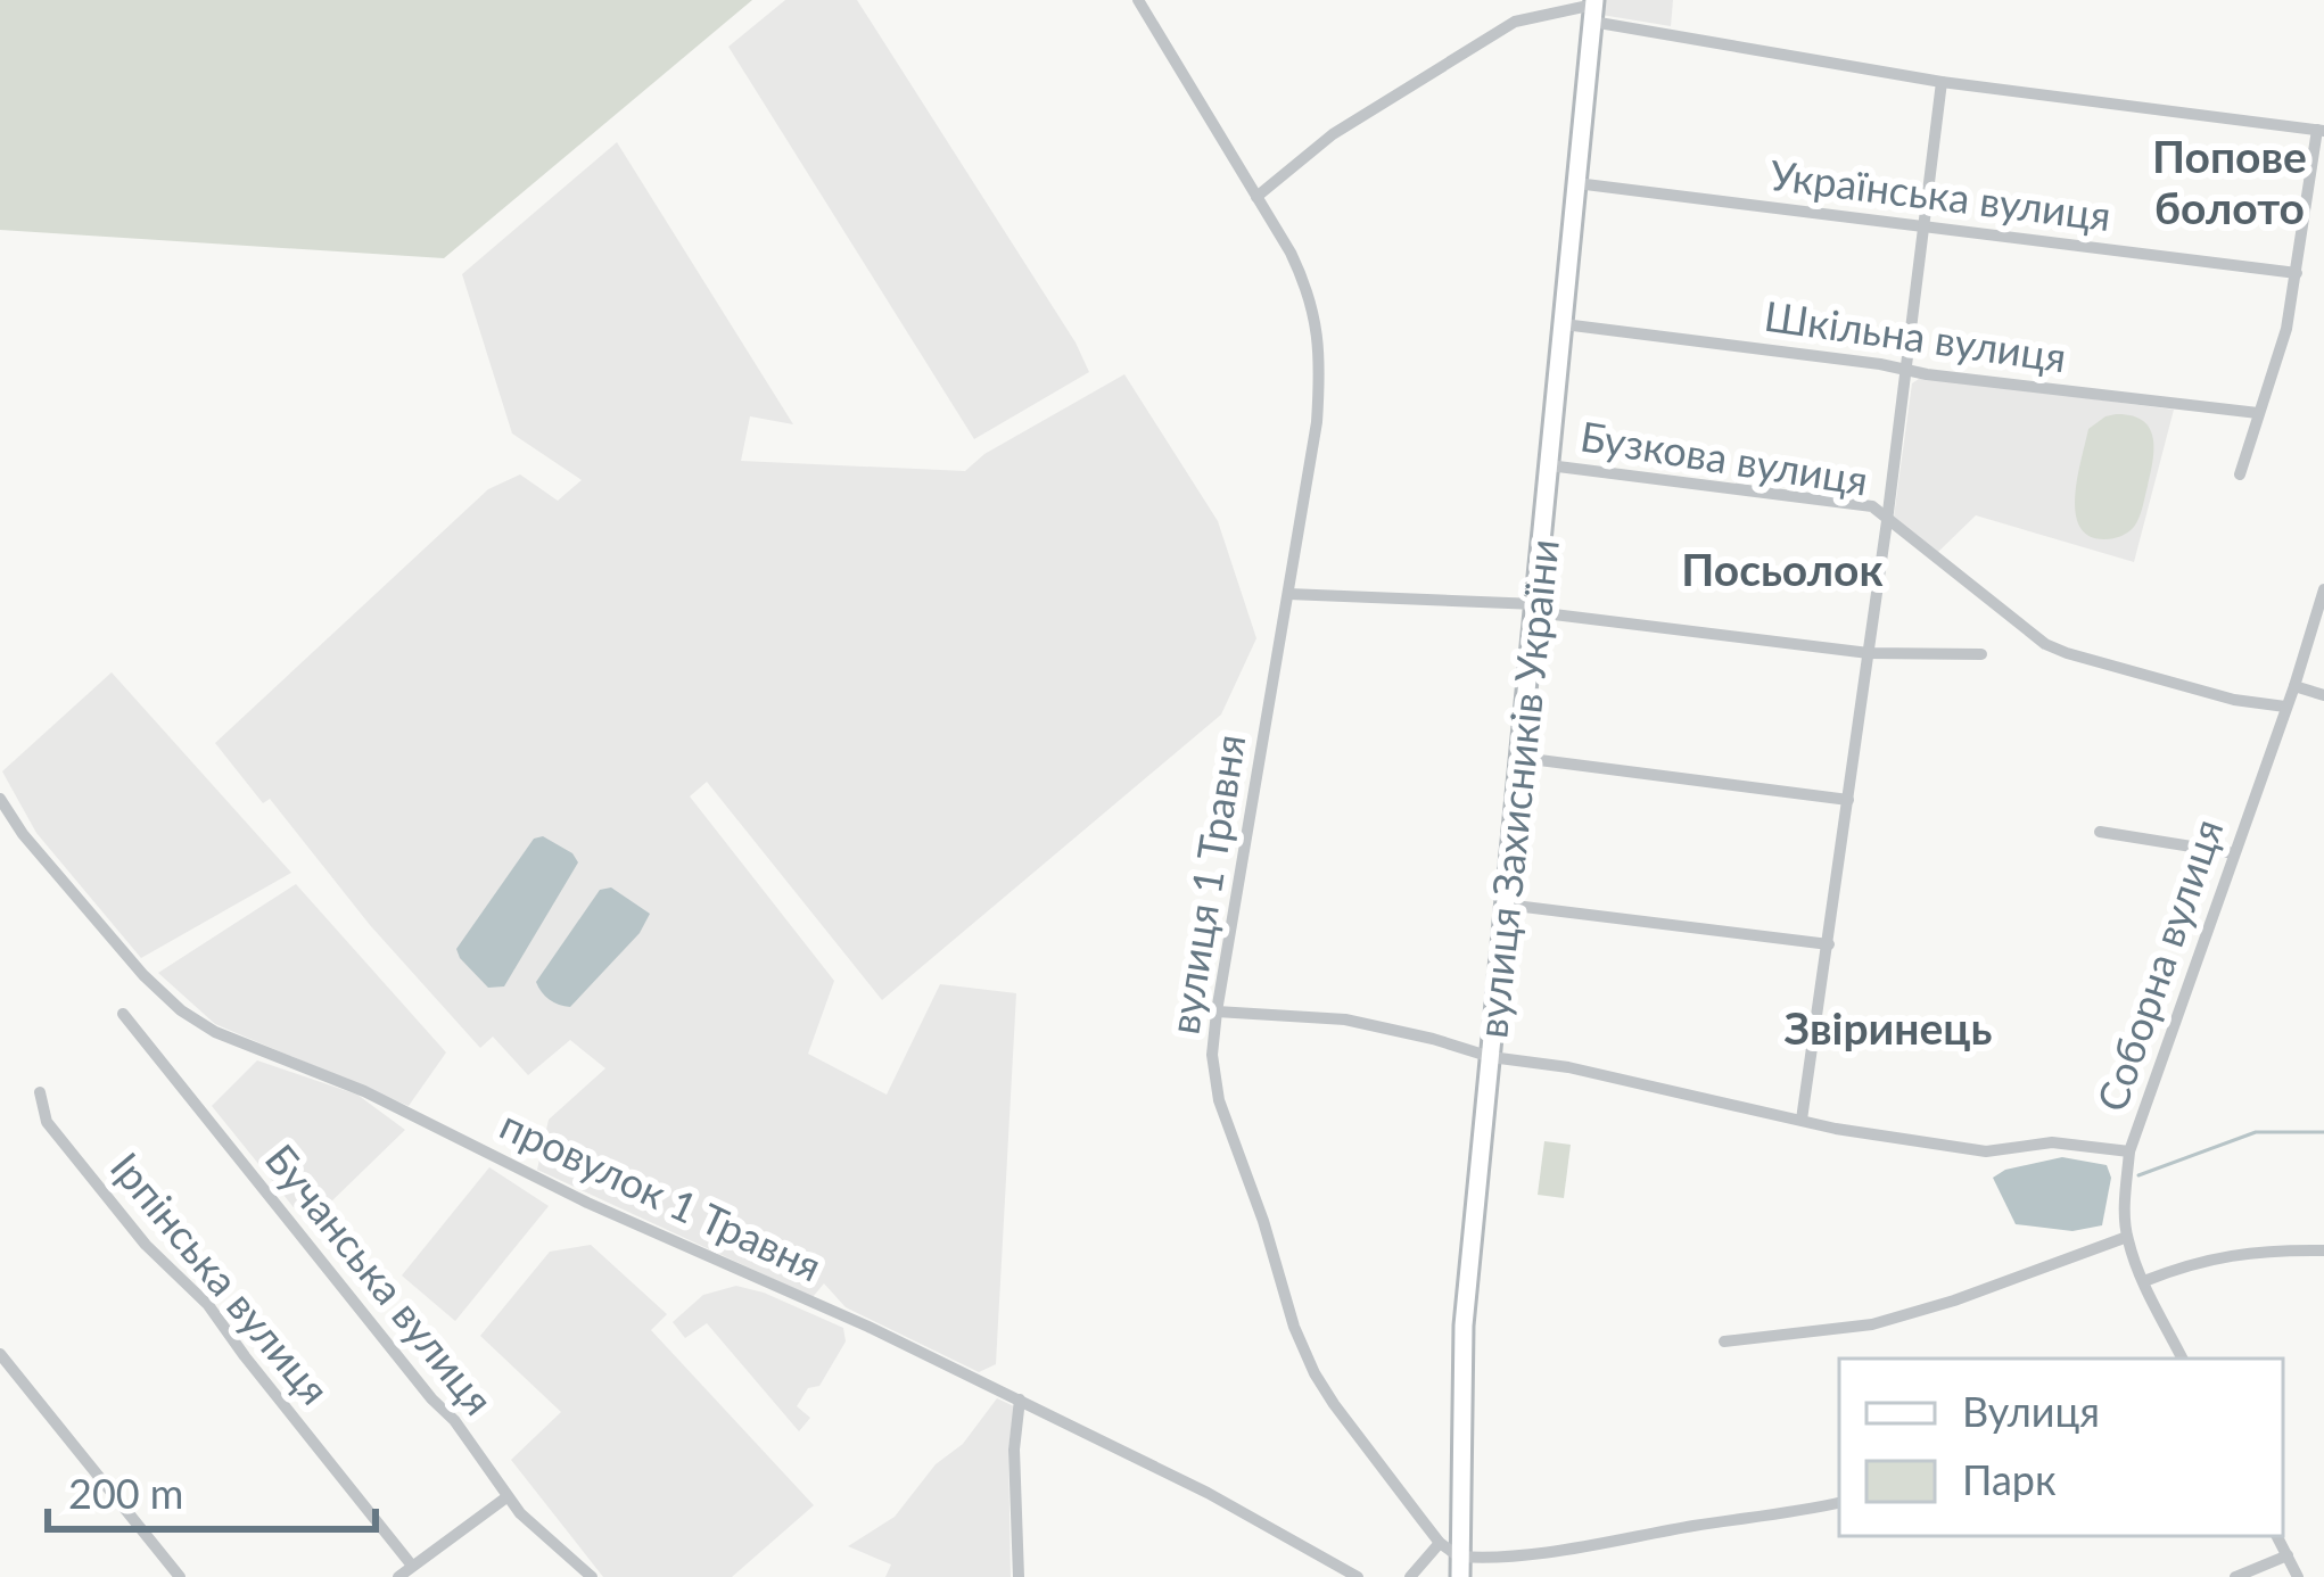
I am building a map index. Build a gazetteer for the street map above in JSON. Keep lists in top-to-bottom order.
{
  "streets": {
    "street": [
      "Українська вулиця",
      "Шкільна вулиця",
      "Бузкова вулиця",
      "вулиця Захисників України",
      "вулиця 1 Травня",
      "Соборна вулиця",
      "провулок 1 Травня",
      "Ірпінська вулиця",
      "Бучанська вулиця"
    ]
  },
  "crossings": [
    ["Українська вулиця", "вулиця Захисників України"],
    ["Шкільна вулиця", "вулиця Захисників України"],
    ["Бузкова вулиця", "вулиця Захисників України"],
    ["Бузкова вулиця", "Соборна вулиця"],
    ["вулиця Захисників України", "вулиця 1 Травня"]
  ],
  "districts": ["Попове болото", "Посьолок", "Звіринець"],
  "legend": ["Вулиця", "Парк"],
  "scale_bar": "200 m"
}
